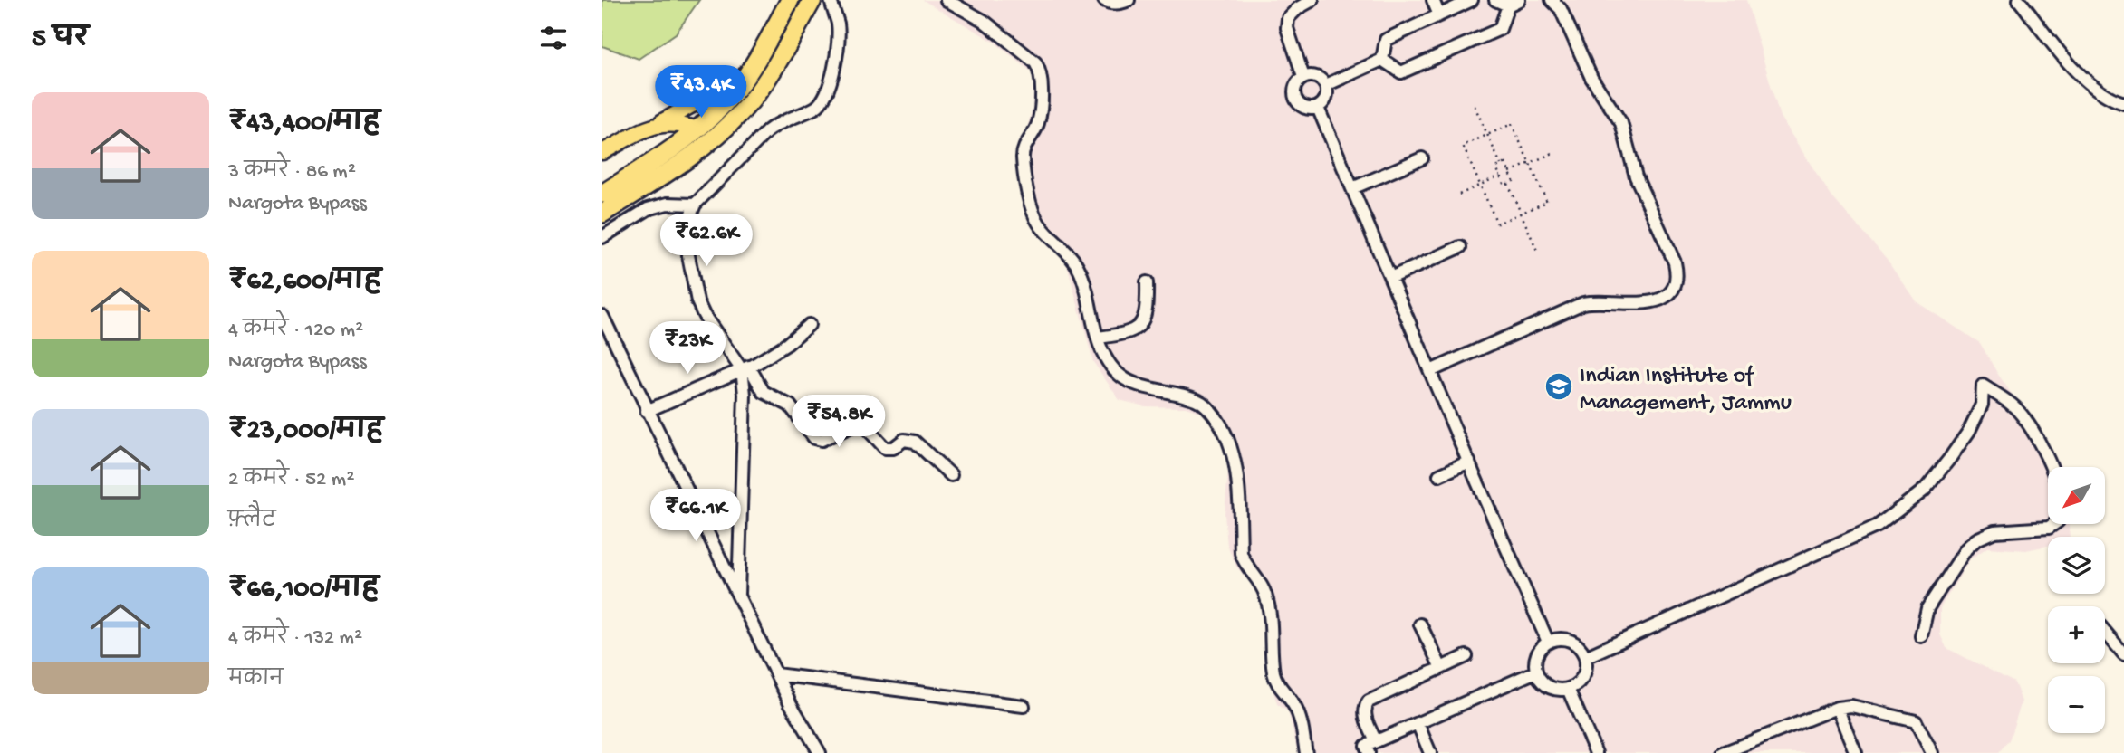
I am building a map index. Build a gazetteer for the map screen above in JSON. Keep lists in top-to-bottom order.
{
  "places": {
    "school or university": ["Indian Institute of Management, Jammu"]
  },
  "north": "bottom left",
  "page": {
    "heading": "5 घर",
    "price": [
      "₹43.4K",
      "₹62.6K",
      "₹23K",
      "₹54.8K",
      "₹66.1K"
    ],
    "list": [
      {
        "name": "₹43,400/माह",
        "note": "3 कमरे · 86 m² · Nargota Bypass"
      },
      {
        "name": "₹62,600/माह",
        "note": "4 कमरे · 120 m² · Nargota Bypass"
      },
      {
        "name": "₹23,000/माह",
        "note": "2 कमरे · 52 m² · फ़्लैट"
      },
      {
        "name": "₹66,100/माह",
        "note": "4 कमरे · 132 m² · मकान"
      }
    ],
    "map_buttons": ["+", "−"]
  }
}
